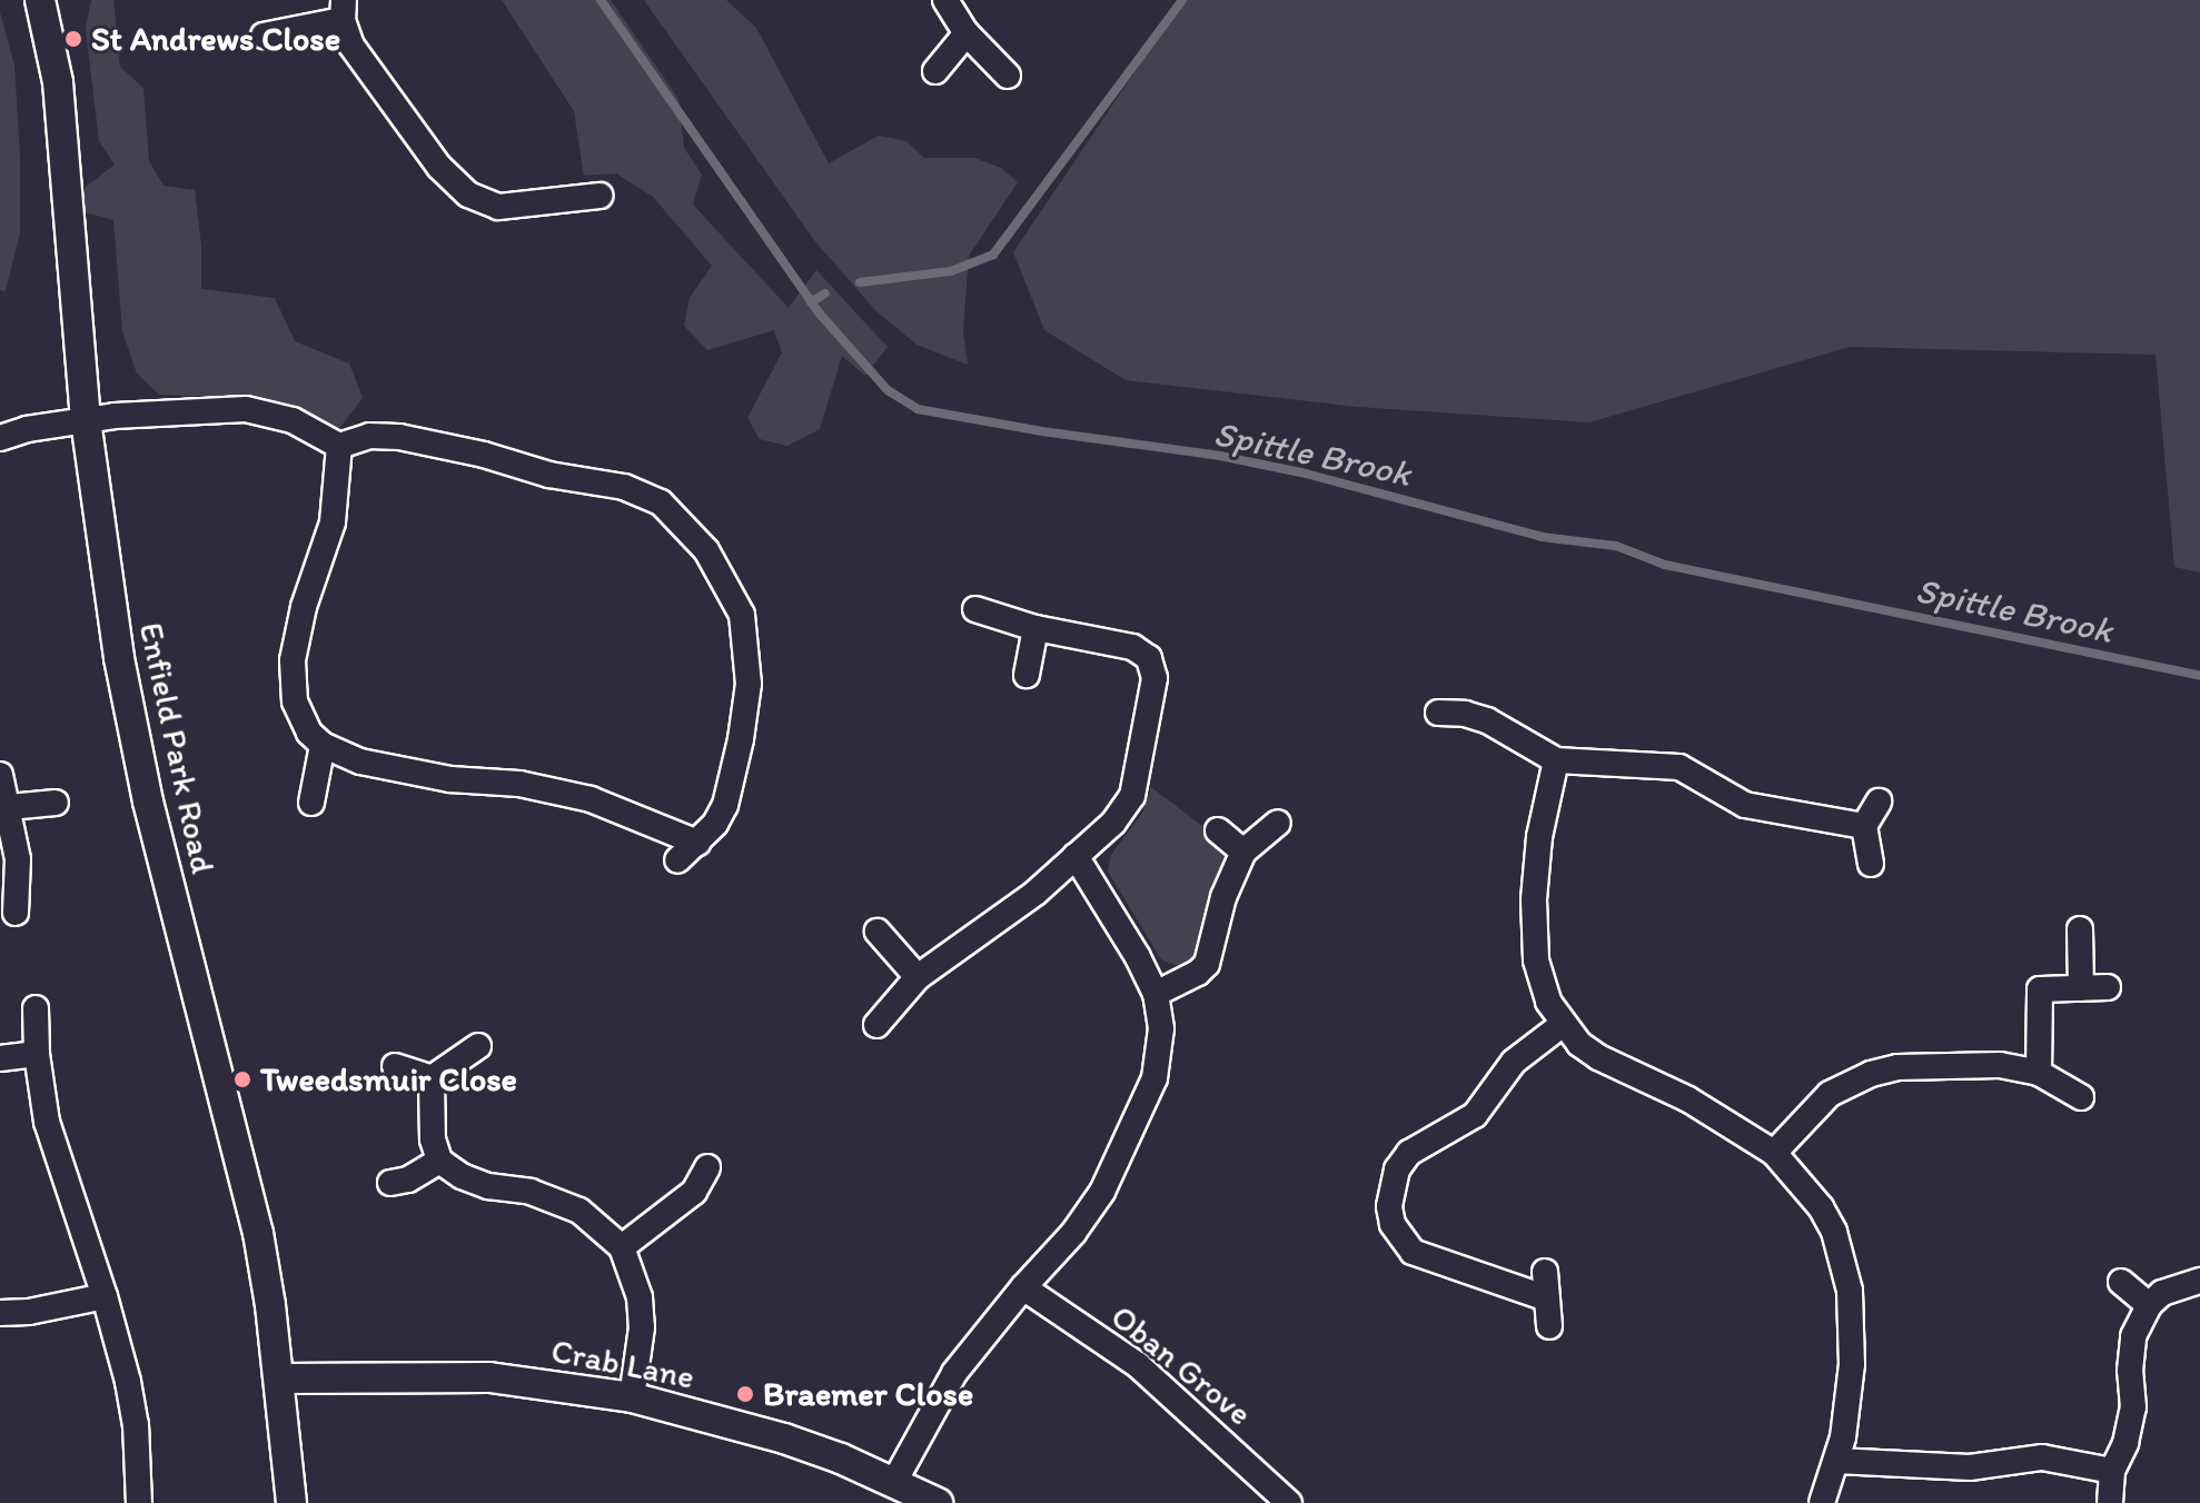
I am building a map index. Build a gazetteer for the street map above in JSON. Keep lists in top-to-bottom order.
{
  "streets": {
    "street": ["Enfield Park Road", "Crab Lane", "Oban Grove"]
  },
  "crossings": [
    ["Enfield Park Road", "Crab Lane"]
  ],
  "water": ["Spittle Brook"],
  "places": ["St Andrews Close", "Tweedsmuir Close", "Braemer Close"]
}
